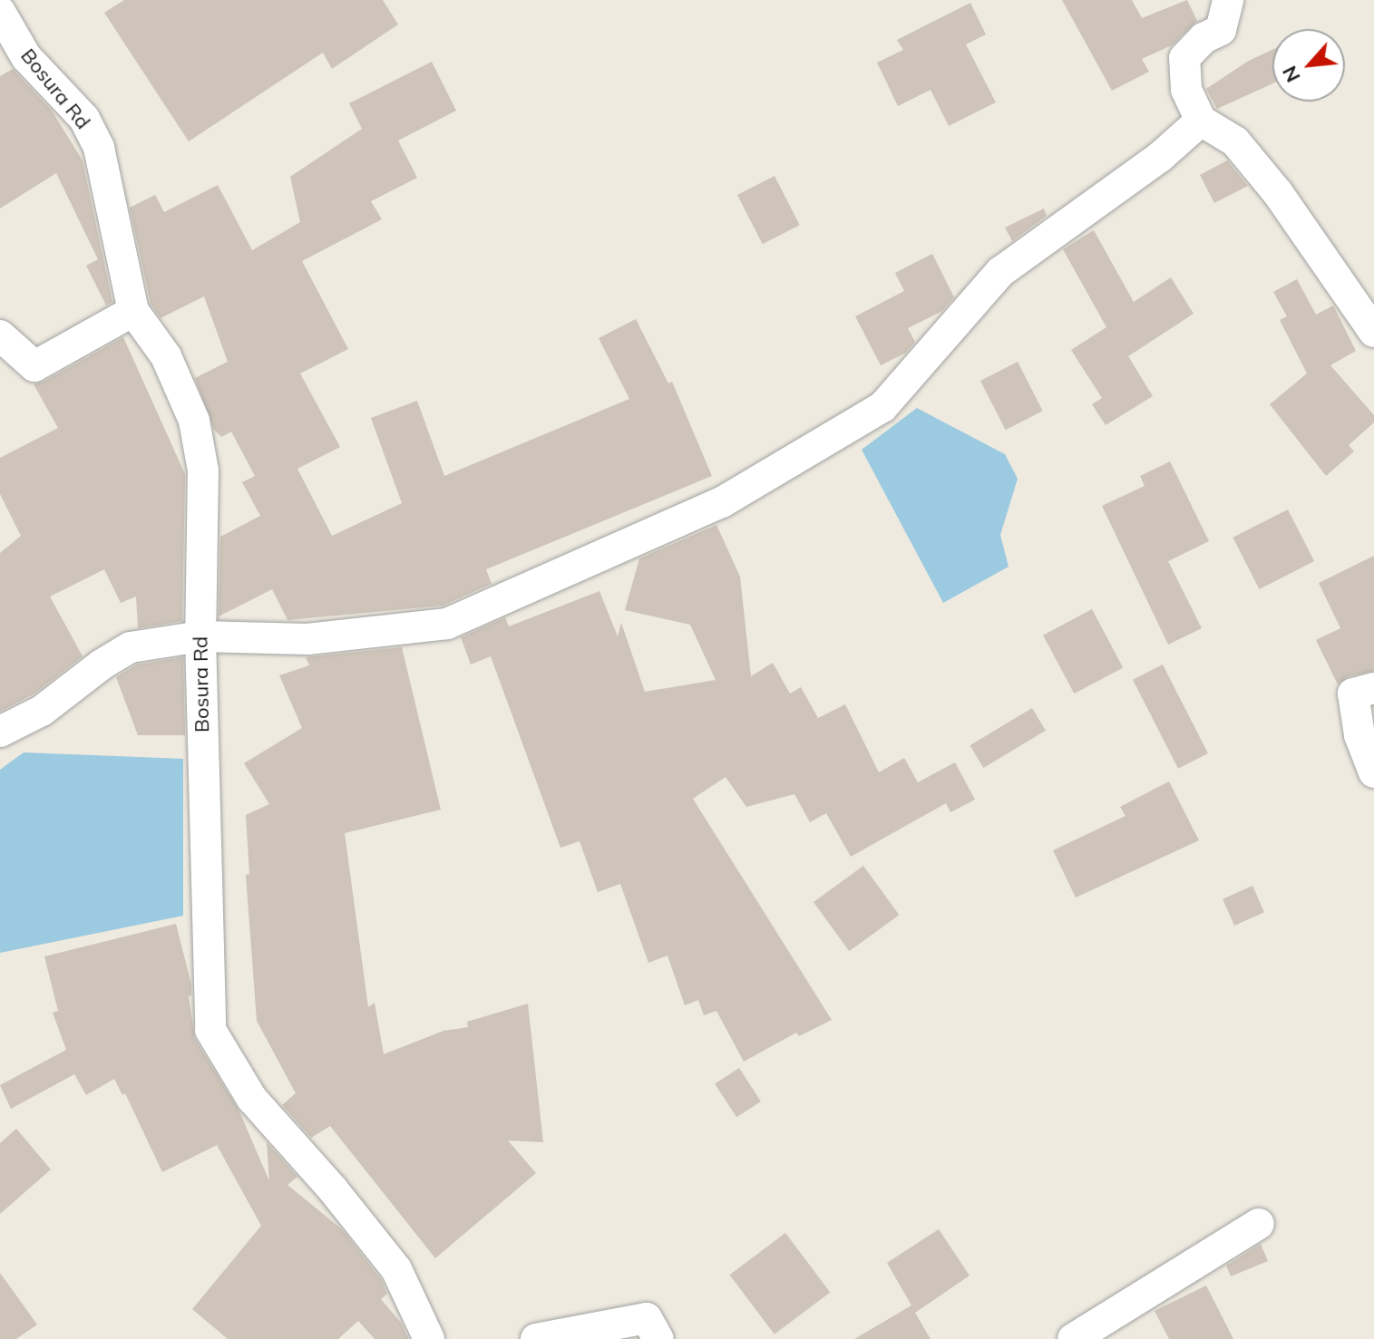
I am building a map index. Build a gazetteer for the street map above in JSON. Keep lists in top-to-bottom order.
{
  "streets": {
    "street": ["Bosura Rd"]
  },
  "north": "bottom left"
}
